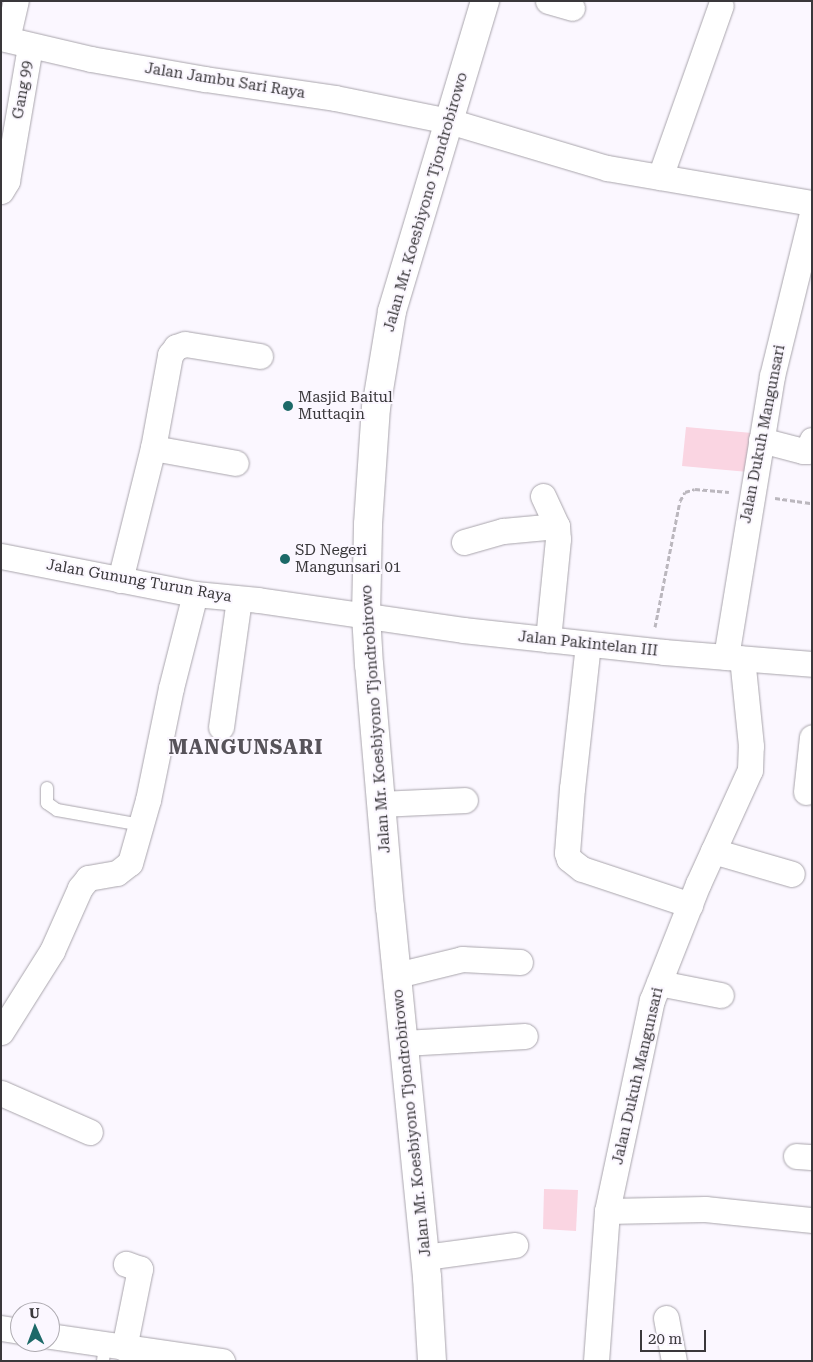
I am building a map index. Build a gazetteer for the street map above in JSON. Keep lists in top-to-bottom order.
{
  "streets": {
    "main road": ["Jalan Mr. Koesbiyono Tjondrobirowo"],
    "street": [
      "Jalan Jambu Sari Raya",
      "Gang 99",
      "Jalan Dukuh Mangunsari",
      "Jalan Gunung Turun Raya",
      "Jalan Pakintelan III"
    ]
  },
  "crossings": [
    ["Jalan Jambu Sari Raya", "Gang 99"],
    ["Jalan Jambu Sari Raya", "Jalan Mr. Koesbiyono Tjondrobirowo"],
    ["Jalan Mr. Koesbiyono Tjondrobirowo", "Jalan Gunung Turun Raya"],
    ["Jalan Mr. Koesbiyono Tjondrobirowo", "Jalan Pakintelan III"],
    ["Jalan Dukuh Mangunsari", "Jalan Pakintelan III"],
    ["Jalan Gunung Turun Raya", "Jalan Pakintelan III"]
  ],
  "districts": ["MANGUNSARI"],
  "places": ["Masjid Baitul Muttaqin", "SD Negeri Mangunsari 01"],
  "scale_bar": "20 m",
  "north": "top"
}
